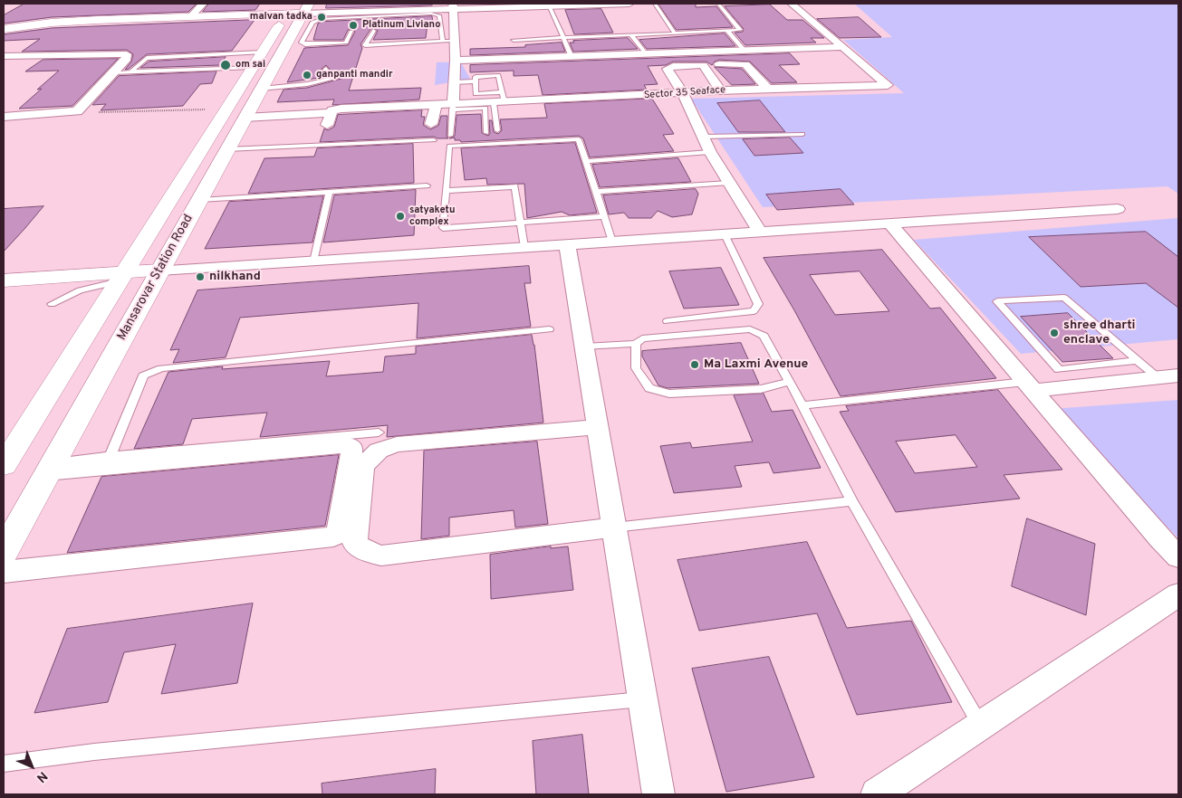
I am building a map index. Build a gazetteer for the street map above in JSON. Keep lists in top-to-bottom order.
{
  "streets": {
    "main road": ["Mansarovar Station Road"],
    "street": ["Sector 35 Seaface"]
  },
  "crossings": [
    ["Sector 35 Seaface", "Mansarovar Station Road"]
  ],
  "places": [
    "malvan tadka",
    "Platinum Liviano",
    "om sai",
    "ganpanti mandir",
    "satyaketu complex",
    "nilkhand",
    "shree dharti enclave",
    "Ma Laxmi Avenue"
  ],
  "north": "bottom right"
}
